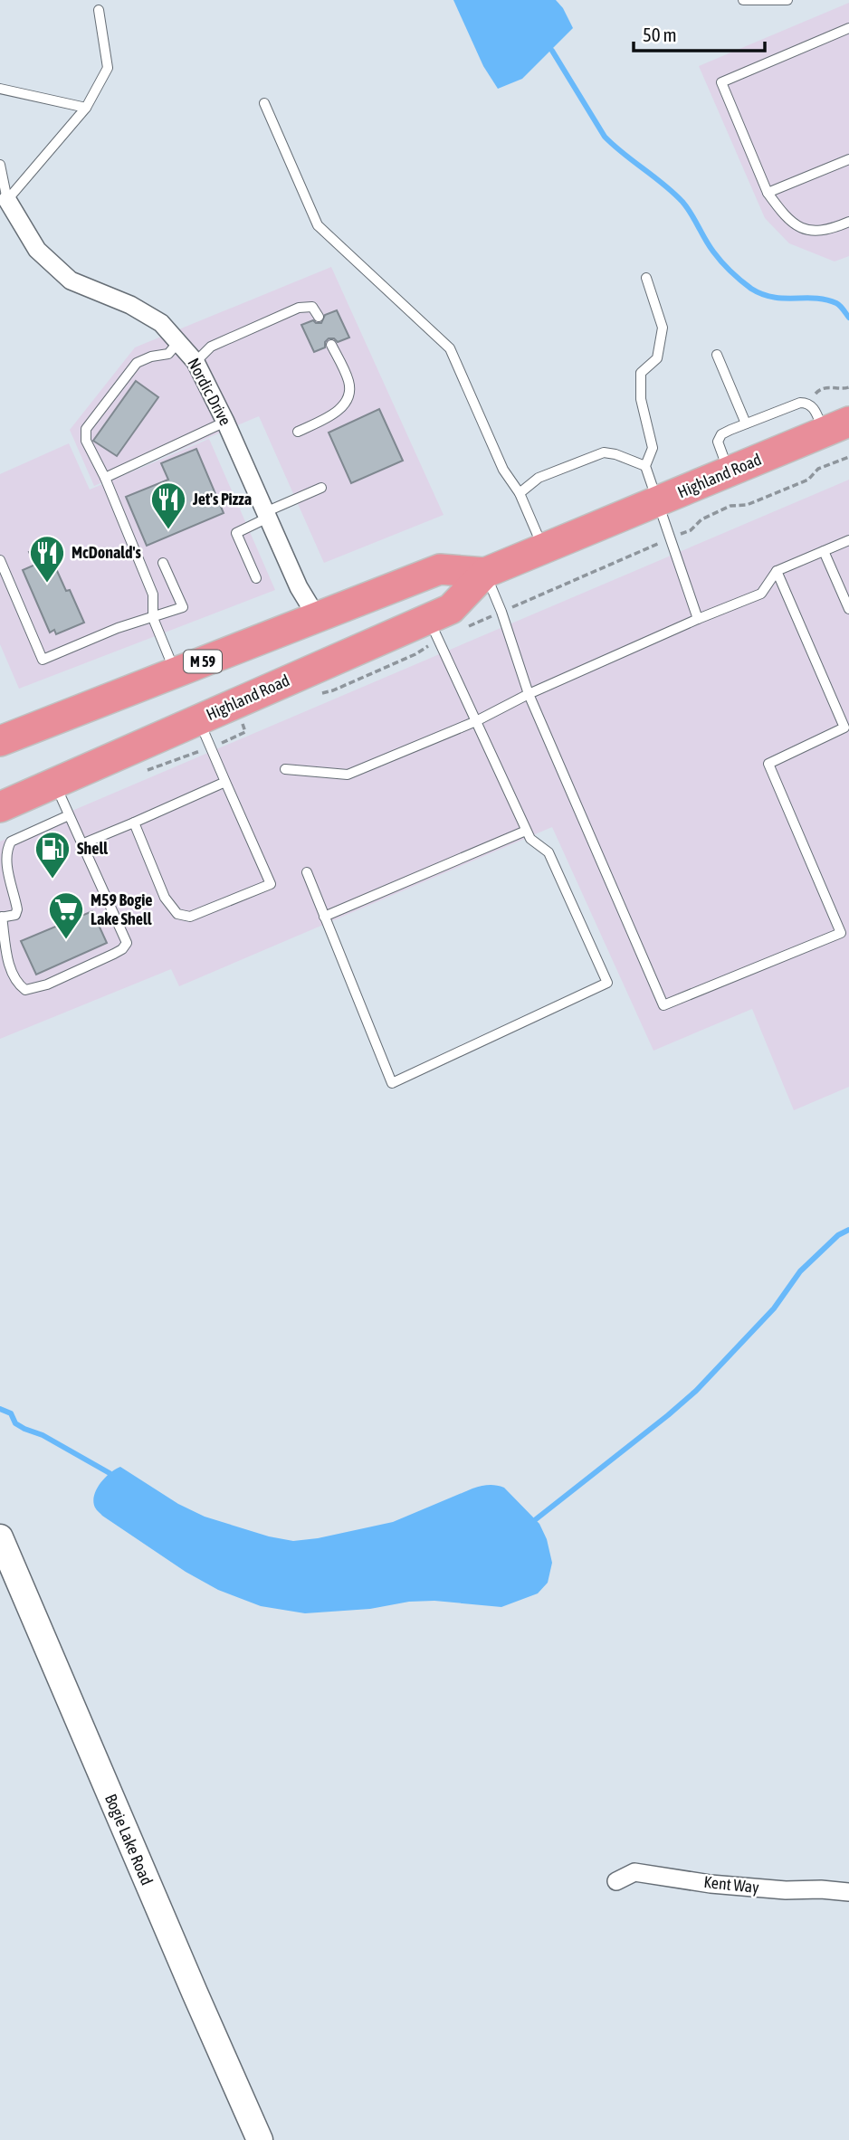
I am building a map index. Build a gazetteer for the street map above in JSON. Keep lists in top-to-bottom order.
{
  "streets": {
    "highway": ["Highland Road", "M 59"],
    "main road": ["Bogie Lake Road"],
    "street": ["Nordic Drive", "Kent Way"]
  },
  "crossings": [
    ["Nordic Drive", "Highland Road"]
  ],
  "places": {
    "restaurant": ["Jet's Pizza", "McDonald's"],
    "fuel station": ["Shell"],
    "supermarket": ["M59 Bogie Lake Shell"]
  },
  "scale_bar": "50 m"
}
